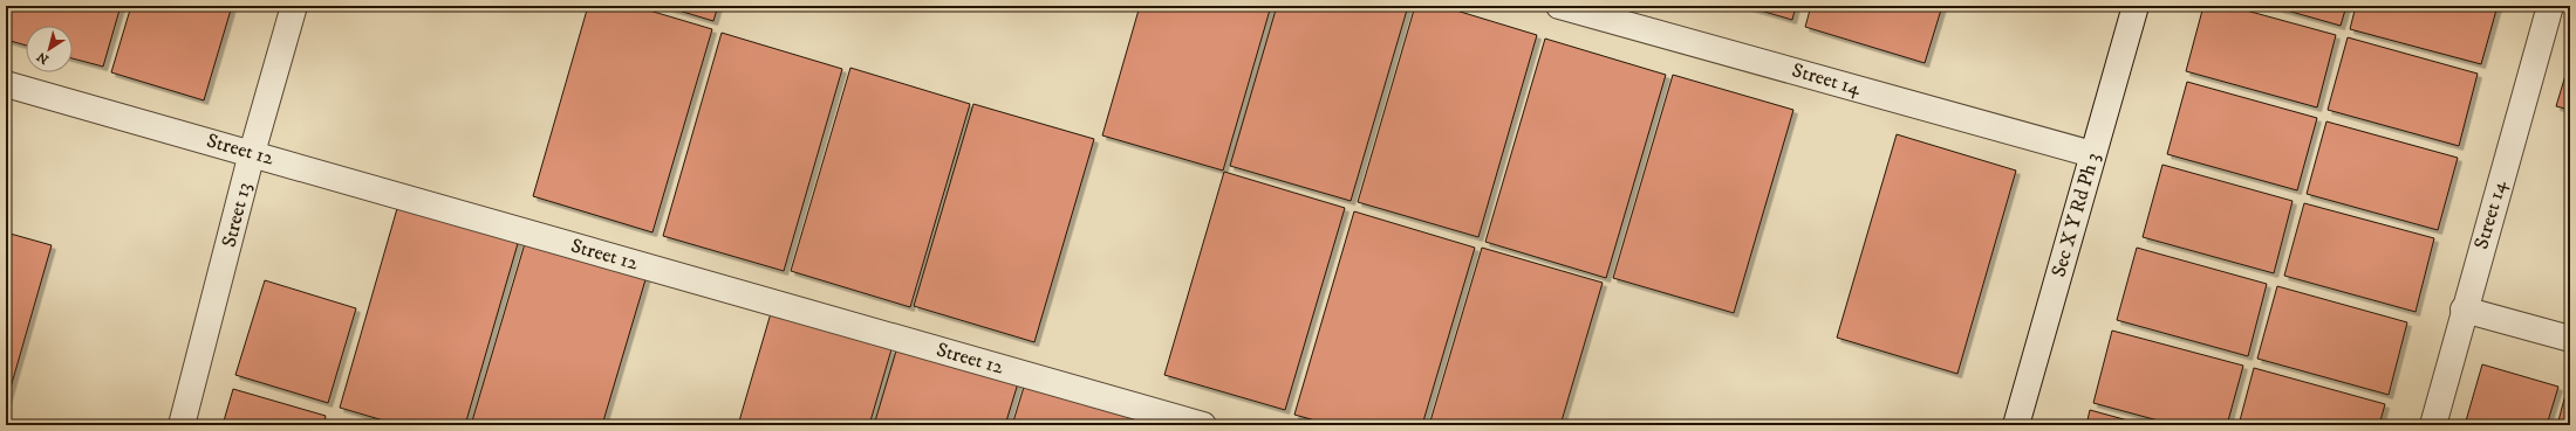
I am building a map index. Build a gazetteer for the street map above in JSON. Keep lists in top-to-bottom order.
{
  "streets": {
    "street": [
      "Street 14",
      "Street 12",
      "Street 13",
      "Sec X Y Rd Ph 3"
    ]
  },
  "crossings": [
    ["Street 14", "Sec X Y Rd Ph 3"],
    ["Street 12", "Street 13"]
  ],
  "north": "bottom left"
}
